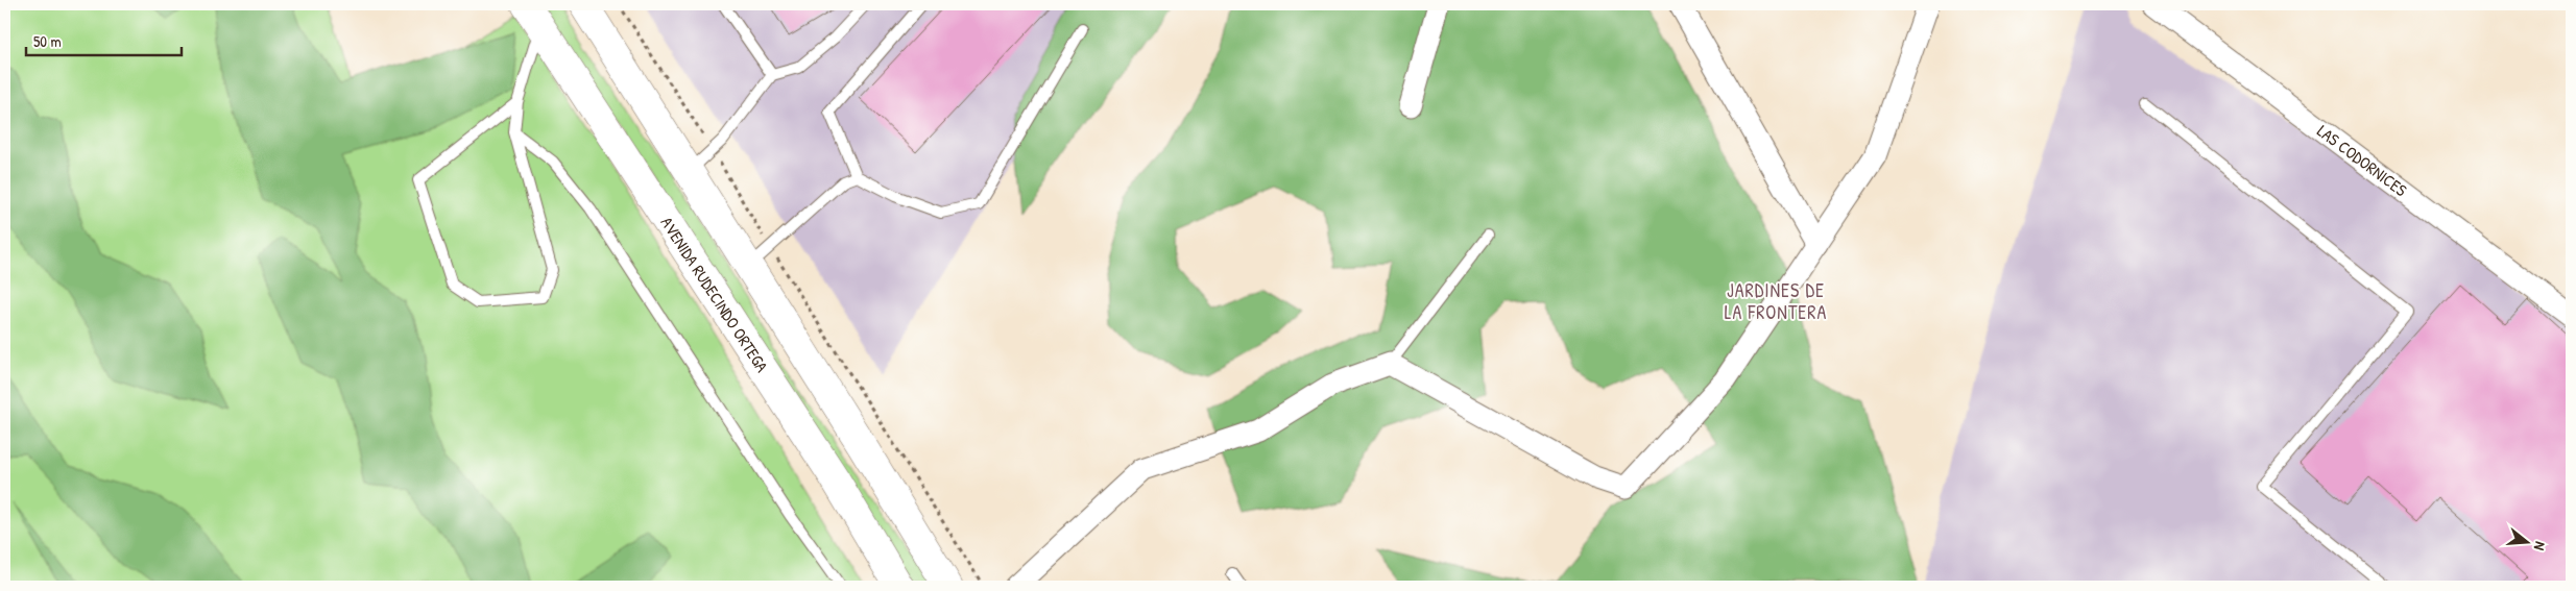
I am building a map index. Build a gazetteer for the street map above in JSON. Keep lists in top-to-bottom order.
{
  "streets": {
    "main road": ["AVENIDA RUDECINDO ORTEGA"],
    "street": ["LAS CODORNICES"]
  },
  "districts": ["JARDINES DE LA FRONTERA"],
  "scale_bar": "50 m",
  "north": "right"
}
